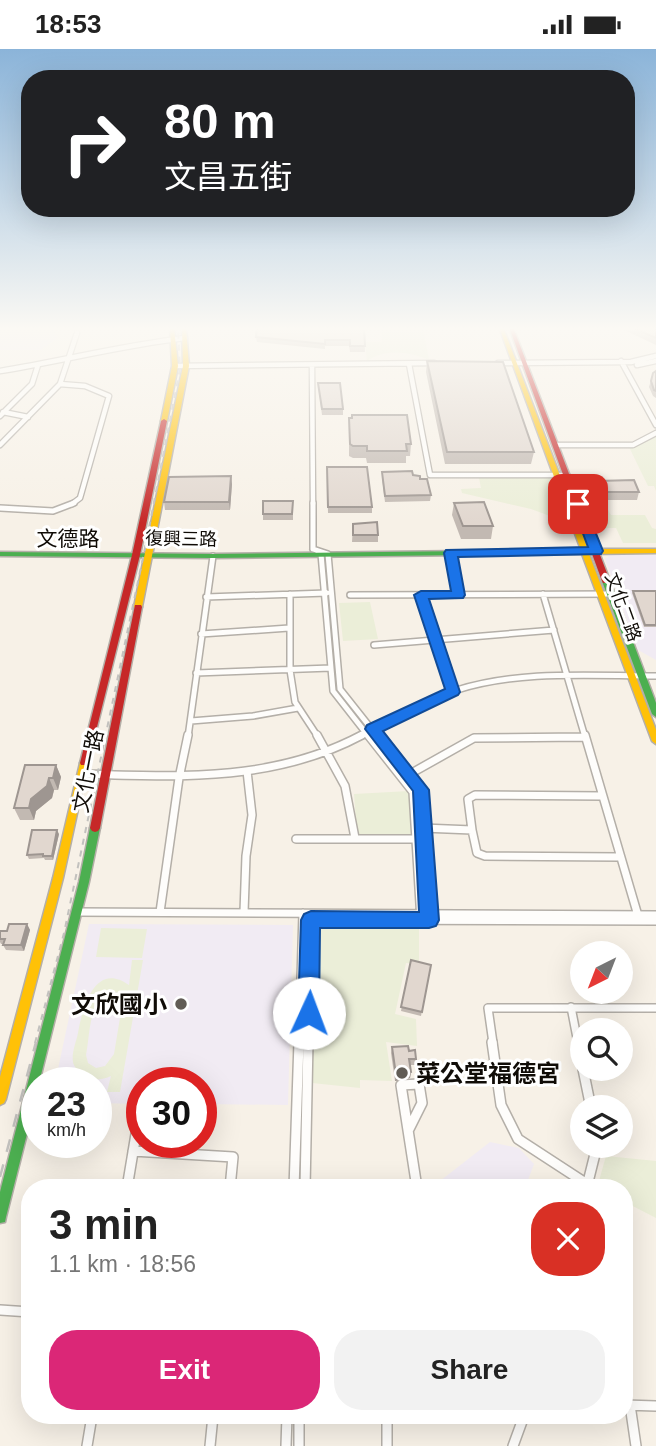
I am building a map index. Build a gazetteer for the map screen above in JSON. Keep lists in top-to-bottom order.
{
  "streets": {
    "street": [
      "文德路",
      "復興三路",
      "文化二路",
      "文化一路"
    ]
  },
  "crossings": [
    ["文德路", "復興三路"],
    ["文德路", "文化一路"],
    ["復興三路", "文化二路"],
    ["復興三路", "文化一路"]
  ],
  "places": ["文欣國小", "菜公堂福德宮"],
  "north": "bottom left",
  "page": {
    "status": "18:53",
    "turn": ["80 m", "文昌五街"],
    "speed": "23 km/h",
    "limit": "30",
    "heading": ["3 min", "1.1 km · 18:56"],
    "buttons": ["Exit", "Share"]
  }
}
